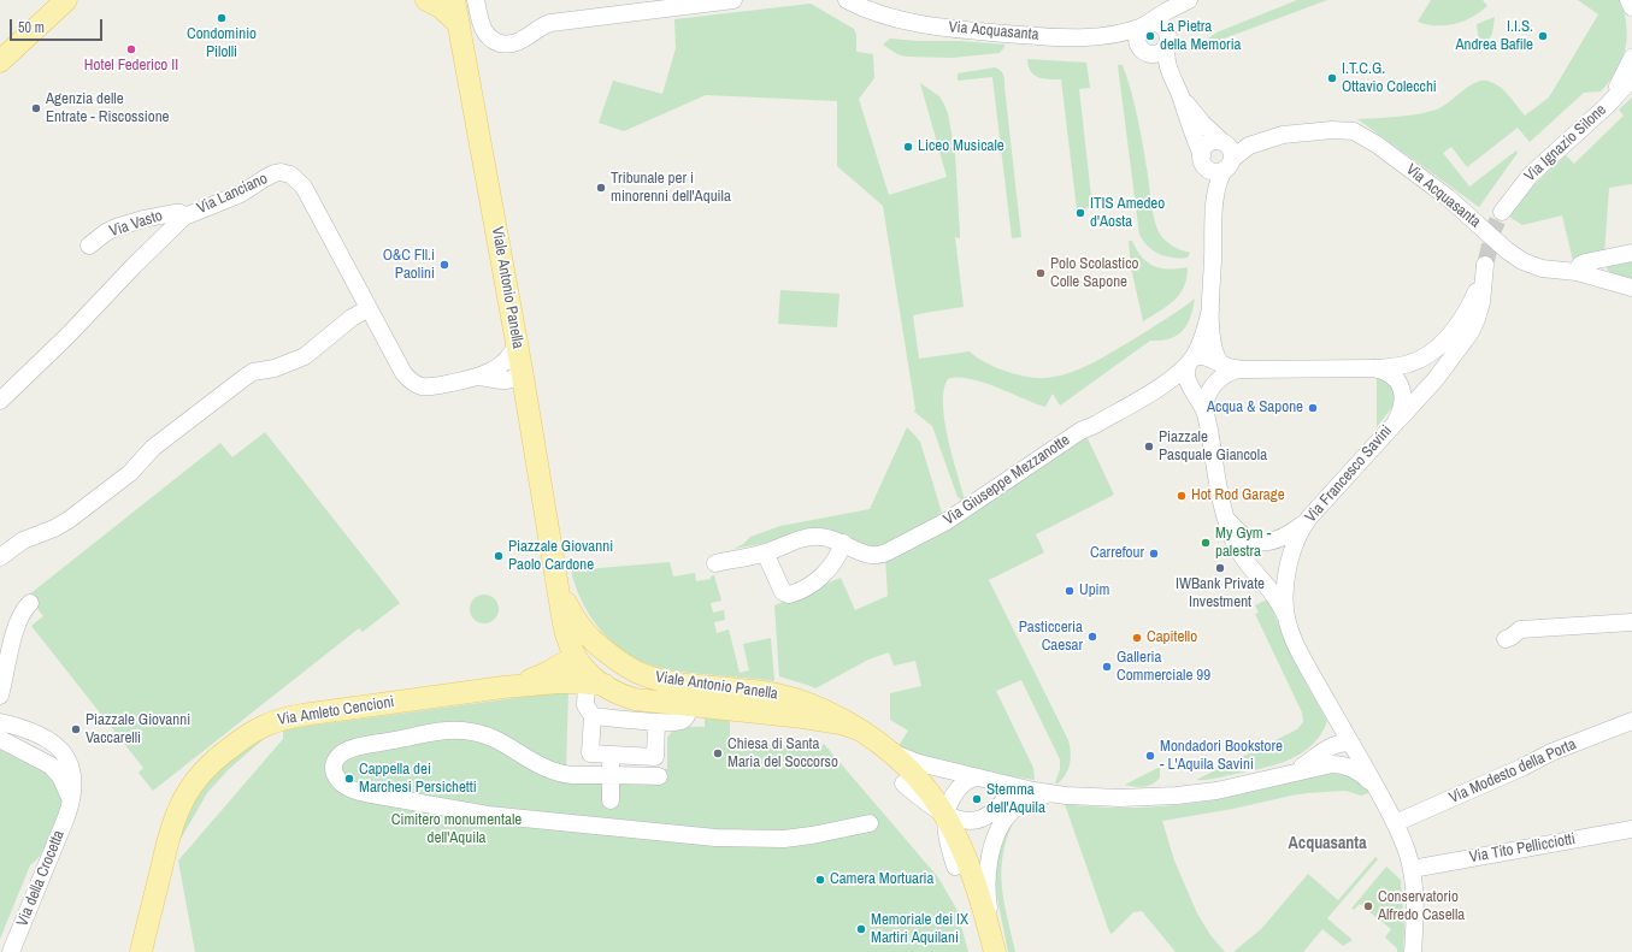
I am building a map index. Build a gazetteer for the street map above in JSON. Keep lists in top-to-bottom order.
{
  "streets": {
    "main road": ["Viale Antonio Panella", "Via Amleto Cencioni"],
    "street": [
      "Via Acquasanta",
      "Via Ignazio Silone",
      "Via Lanciano",
      "Via Vasto",
      "Via Francesco Savini",
      "Via Giuseppe Mezzanotte",
      "Via Modesto della Porta",
      "Via Tito Pellicciotti",
      "Via della Crocetta"
    ]
  },
  "crossings": [
    ["Via Acquasanta", "Via Giuseppe Mezzanotte"],
    ["Via Lanciano", "Via Vasto"],
    ["Via Lanciano", "Viale Antonio Panella"],
    ["Viale Antonio Panella", "Via Amleto Cencioni"],
    ["Via Francesco Savini", "Via Giuseppe Mezzanotte"],
    ["Via Francesco Savini", "Via Modesto della Porta"],
    ["Via Francesco Savini", "Via Tito Pellicciotti"]
  ],
  "districts": ["Acquasanta"],
  "parks": ["Cimitero monumentale dell'Aquila"],
  "places": [
    "Condominio Pilolli",
    "La Pietra della Memoria",
    "I.I.S. Andrea Bafile",
    "Hotel Federico II",
    "I.T.C.G. Ottavio Colecchi",
    "Agenzia delle Entrate - Riscossione",
    "Liceo Musicale",
    "Tribunale per i minorenni dell'Aquila",
    "ITIS Amedeo d'Aosta",
    "O&C Fll.i Paolini",
    "Polo Scolastico Colle Sapone",
    "Acqua & Sapone",
    "Piazzale Pasquale Giancola",
    "Hot Rod Garage",
    "My Gym - palestra",
    "Carrefour",
    "Piazzale Giovanni Paolo Cardone",
    "IWBank Private Investment",
    "Upim",
    "Pasticceria Caesar",
    "Capitello",
    "Galleria Commerciale 99",
    "Piazzale Giovanni Vaccarelli",
    "Chiesa di Santa Maria del Soccorso",
    "Mondadori Bookstore - L'Aquila Savini",
    "Cappella dei Marchesi Persichetti",
    "Stemma dell'Aquila",
    "Camera Mortuaria",
    "Conservatorio Alfredo Casella",
    "Memoriale dei IX Martiri Aquilani"
  ],
  "scale_bar": "50 m"
}
